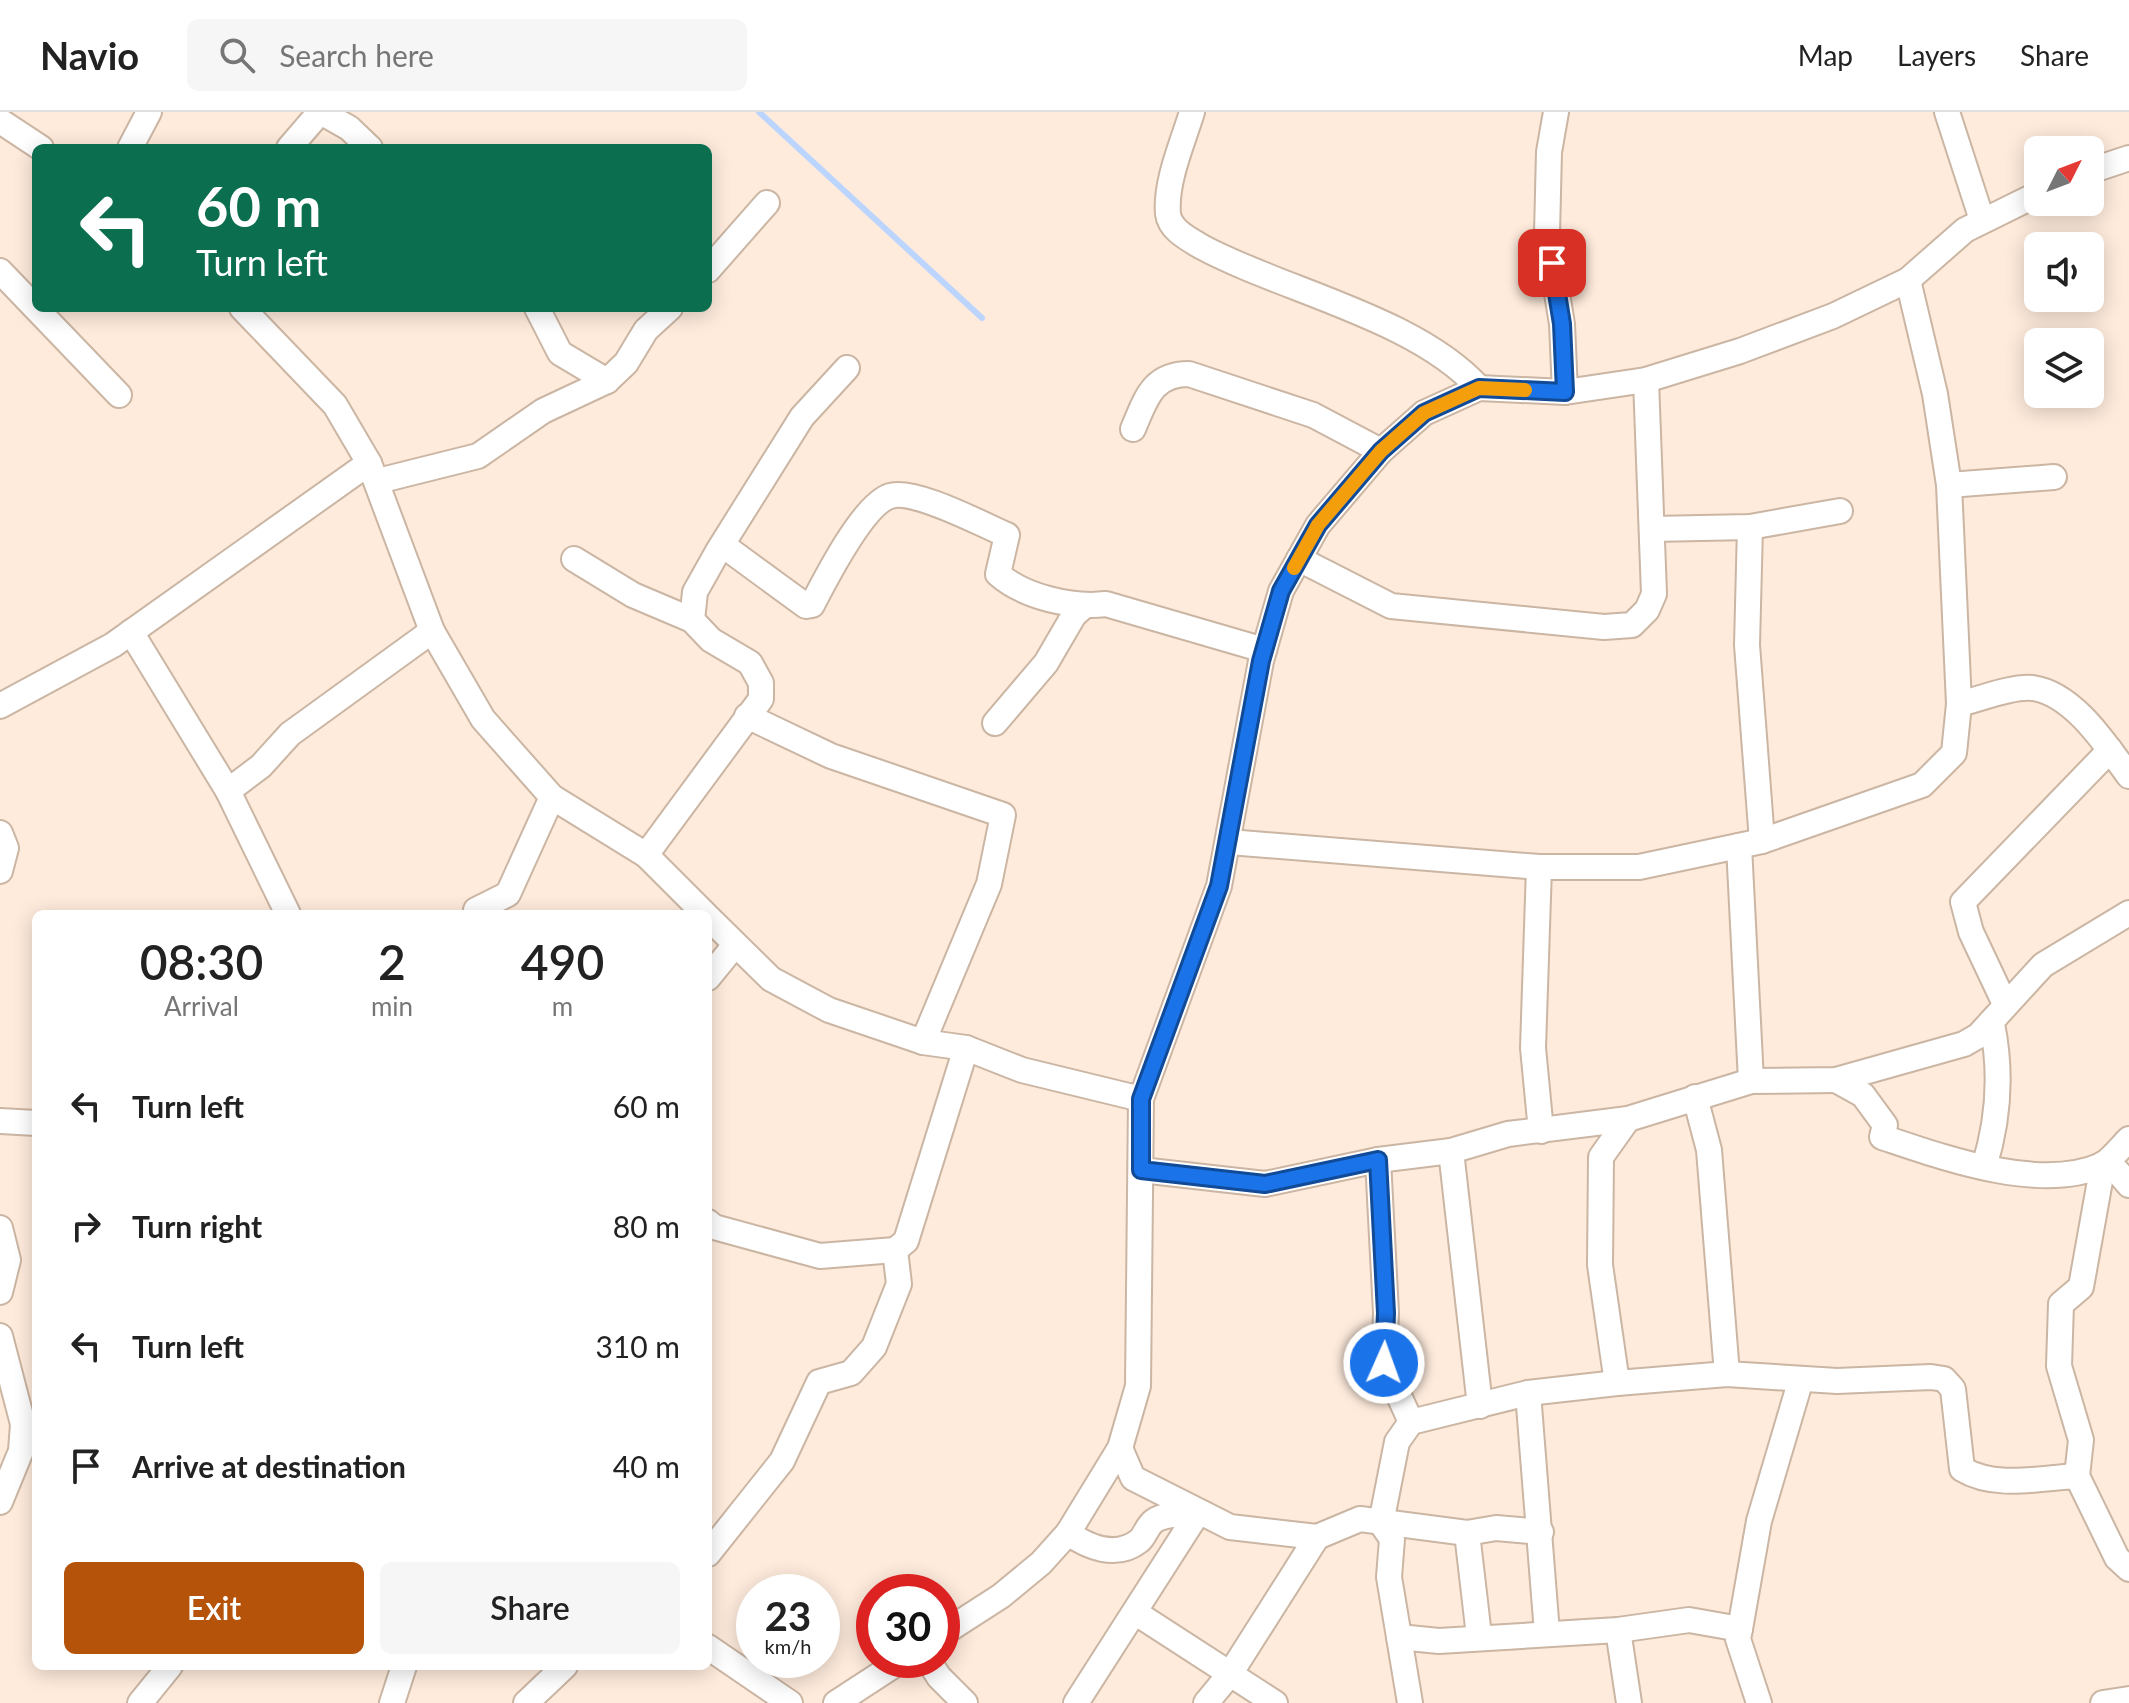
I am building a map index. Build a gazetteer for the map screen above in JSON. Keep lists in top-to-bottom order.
{
  "north": "top right",
  "page": {
    "header": "Navio",
    "search": "Search here",
    "nav": ["Map", "Layers", "Share"],
    "turn": ["60 m", "Turn left"],
    "eta": [
      "08:30",
      "Arrival",
      "2",
      "min",
      "490",
      "m"
    ],
    "list": [
      {
        "name": "Turn left",
        "value": "60 m"
      },
      {
        "name": "Turn right",
        "value": "80 m"
      },
      {
        "name": "Turn left",
        "value": "310 m"
      },
      {
        "name": "Arrive at destination",
        "value": "40 m"
      }
    ],
    "buttons": ["Exit", "Share"],
    "speed": "23 km/h",
    "limit": "30"
  }
}
